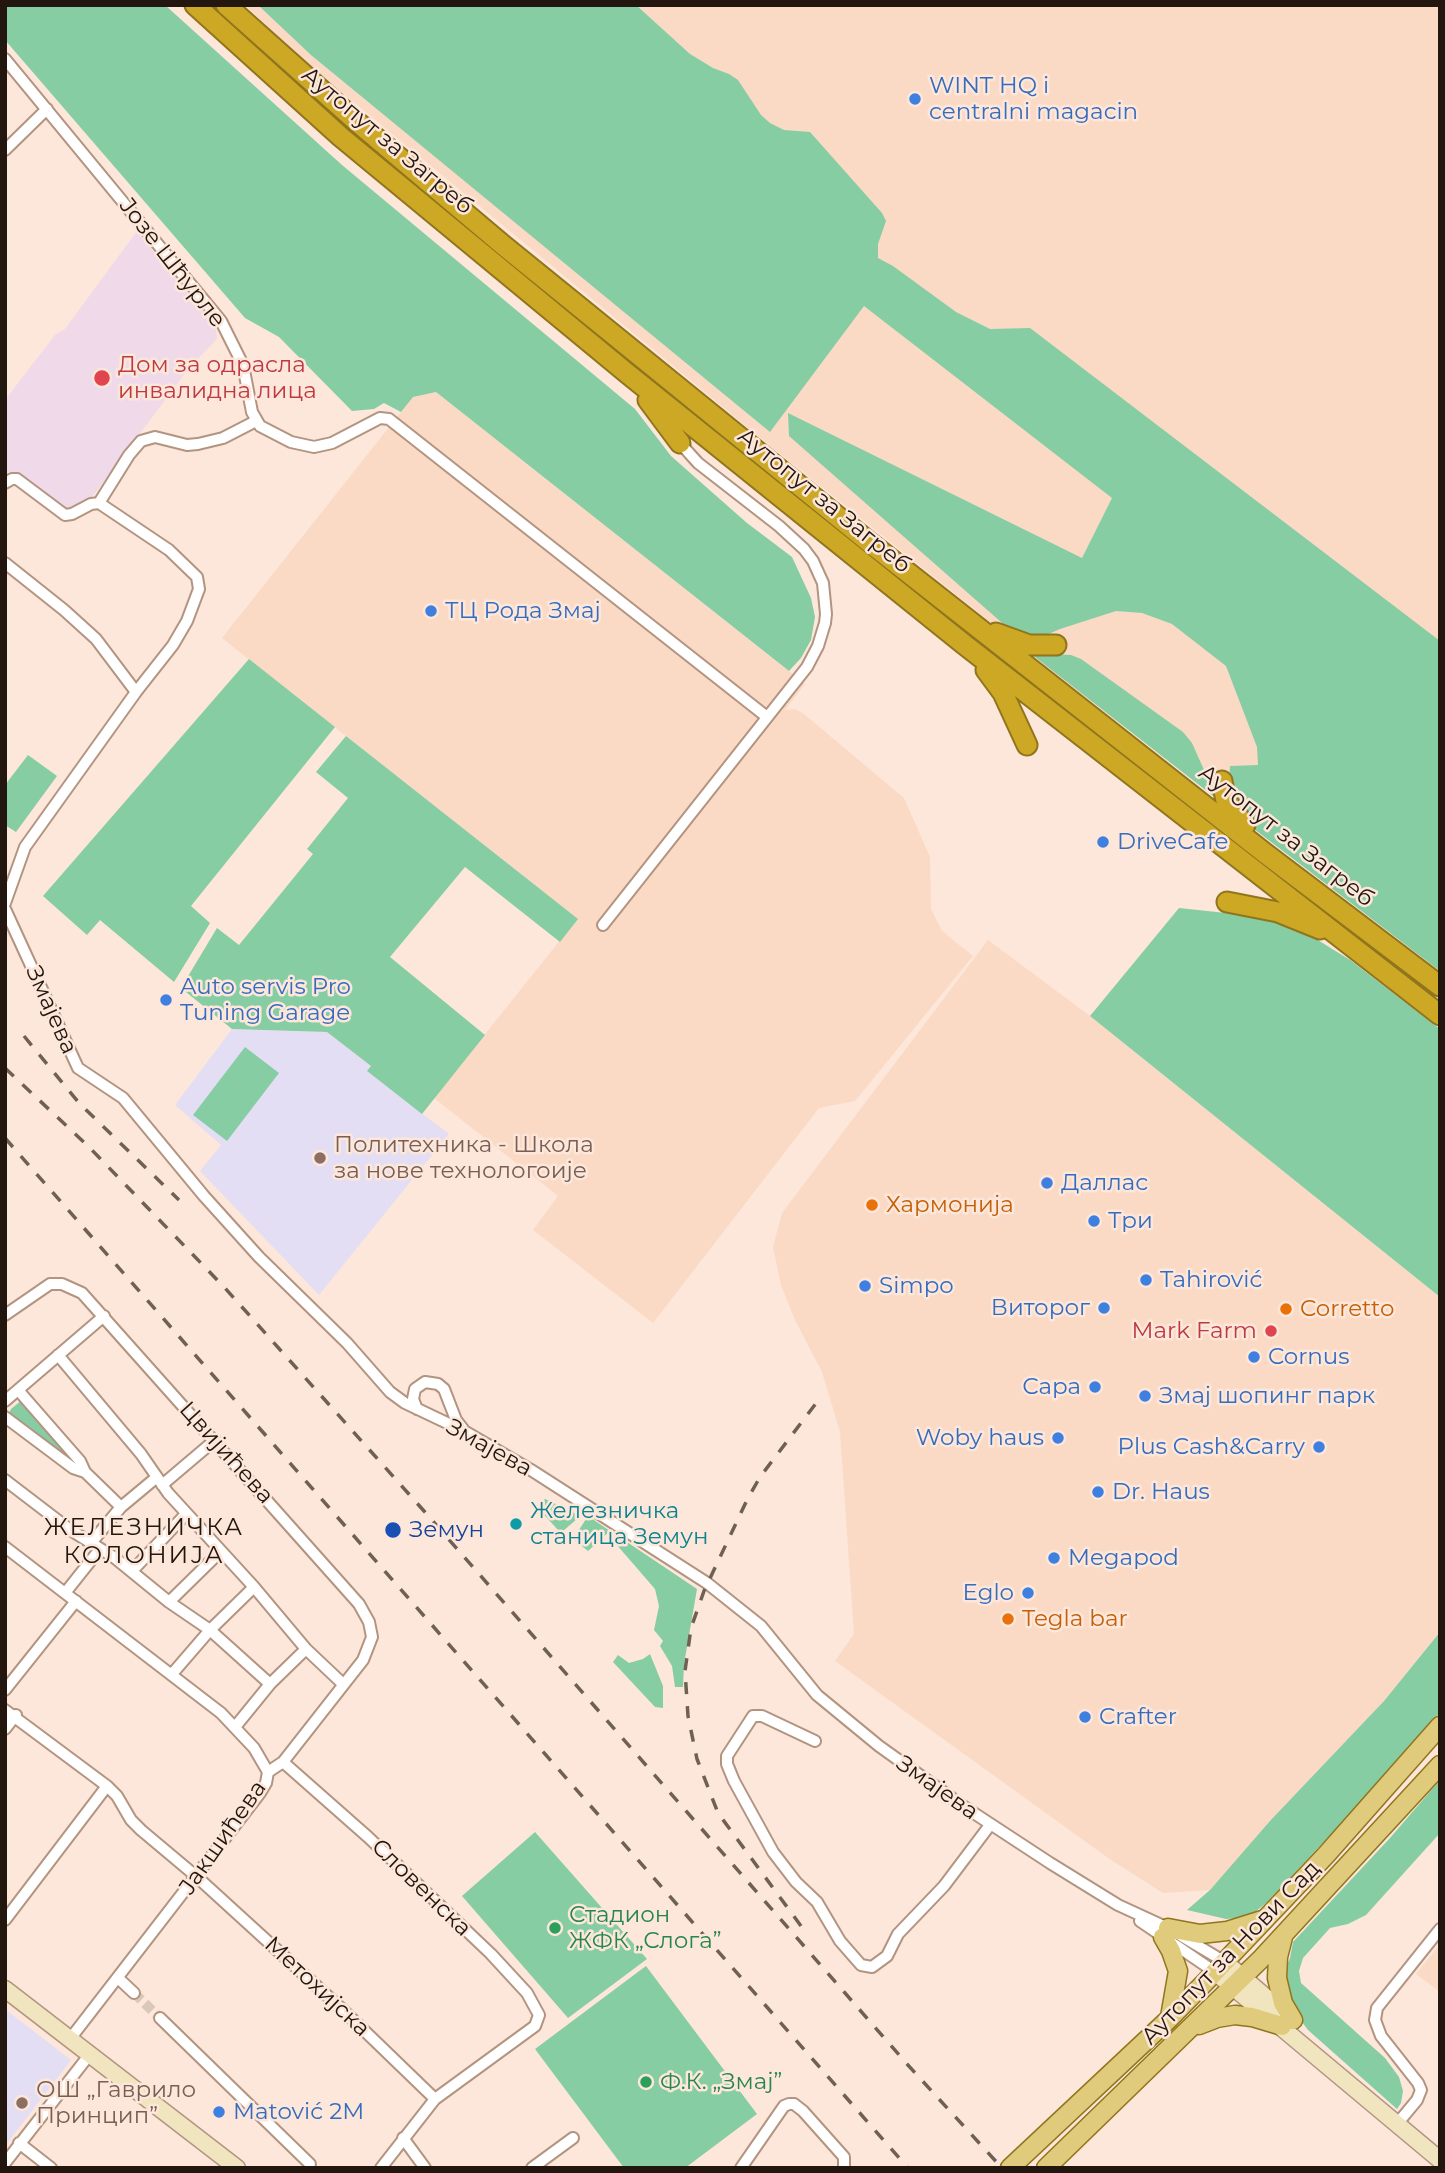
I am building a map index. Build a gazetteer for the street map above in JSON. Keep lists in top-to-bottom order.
{
  "streets": {
    "highway": ["Аутопут за Загреб"],
    "main road": ["Аутопут за Нови Сад"],
    "street": [
      "Јозе Шћурле",
      "Змајева",
      "Цвијићева",
      "Јакшићева",
      "Словенска",
      "Метохијска"
    ]
  },
  "crossings": [
    ["Змајева", "Аутопут за Нови Сад"],
    ["Цвијићева", "Јакшићева"],
    ["Јакшићева", "Словенска"],
    ["Јакшићева", "Метохијска"],
    ["Словенска", "Метохијска"]
  ],
  "districts": ["ЖЕЛЕЗНИЧКА КОЛОНИЈА"],
  "places": [
    "WINT HQ i centralni magacin",
    "Дом за одрасла инвалидна лица",
    "ТЦ Рода Змај",
    "DriveCafe",
    "Auto servis Pro Tuning Garage",
    "Политехника - Школа за нове технологоије",
    "Даллас",
    "Хармонија",
    "Три",
    "Tahirović",
    "Simpo",
    "Виторог",
    "Corretto",
    "Mark Farm",
    "Cornus",
    "Сара",
    "Змај шопинг парк",
    "Woby haus",
    "Plus Cash&Carry",
    "Dr. Haus",
    "Железничка станица Земун",
    "Земун",
    "Megapod",
    "Eglo",
    "Tegla bar",
    "Crafter",
    "Стадион ЖФК „Слога”",
    "Ф.К. „Змај”",
    "ОШ „Гаврило Принцип”",
    "Matović 2M"
  ]
}
